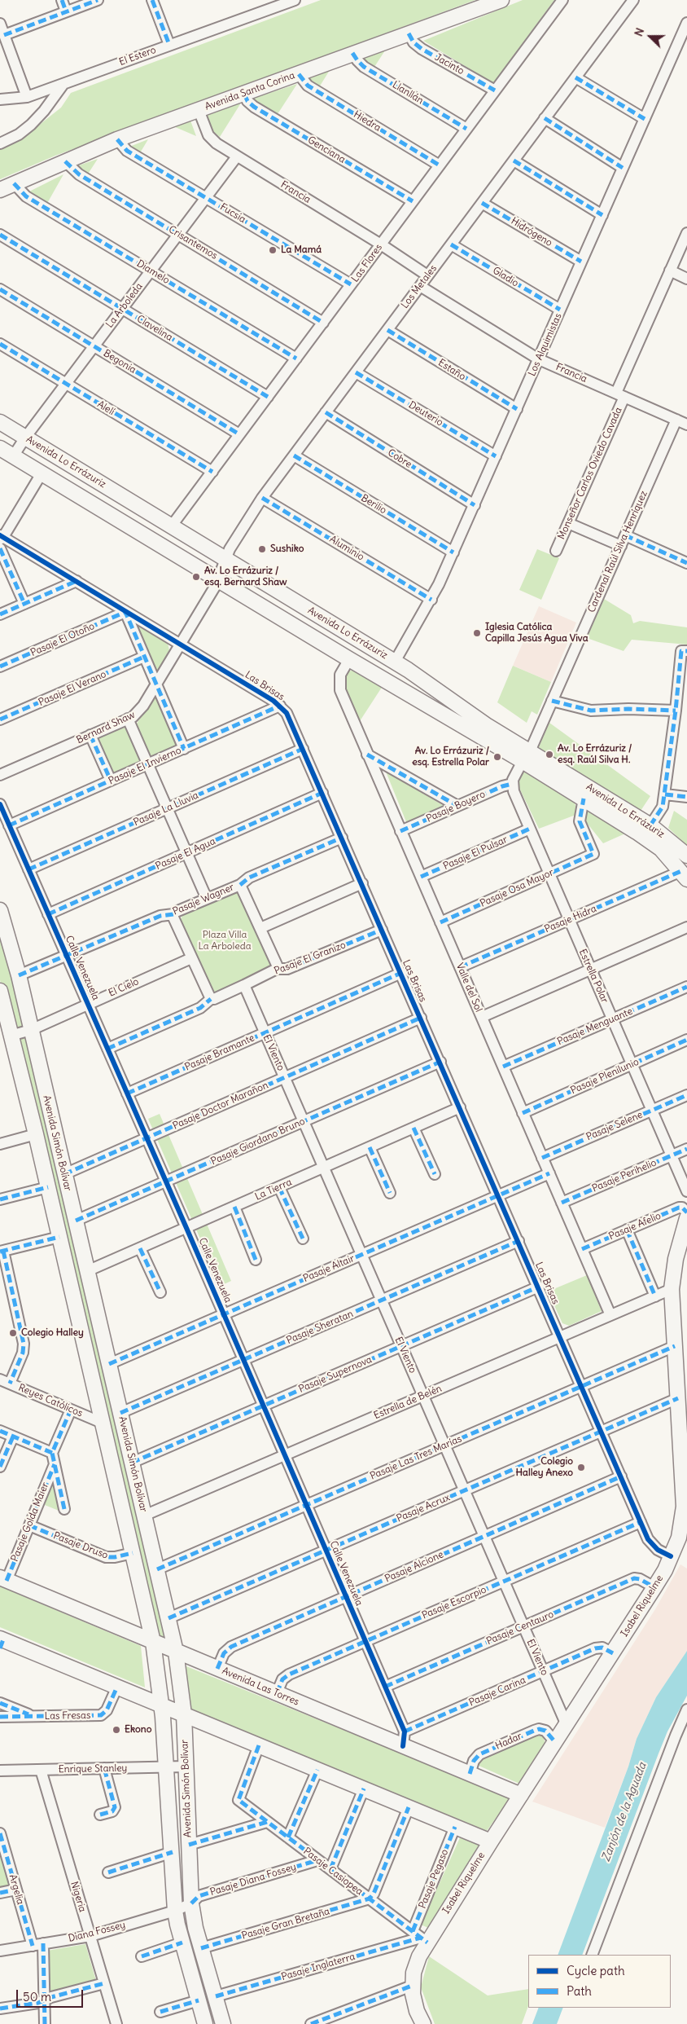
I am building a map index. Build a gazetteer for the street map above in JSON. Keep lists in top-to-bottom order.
{
  "streets": {
    "main road": [
      "Avenida Santa Corina",
      "Avenida Lo Errázuriz",
      "Avenida Simón Bolívar",
      "Isabel Riquelme",
      "Avenida Las Torres"
    ],
    "street": [
      "El Estero",
      "Jacinto",
      "Llanllán",
      "Hiedra",
      "Genciana",
      "Francia",
      "Fucsia",
      "Hidrógeno",
      "Crisantemos",
      "Las Flores",
      "Diamelo",
      "Gladio",
      "Los Metales",
      "La Arboleda",
      "Clavelina",
      "Los Alquimistas",
      "Begonia",
      "Estaño",
      "Alelí",
      "Deuterio",
      "Cobre",
      "Monseñor Carlos Oviedo Cavada",
      "Berilio",
      "Aluminio",
      "Cardenal Raúl Silva Henríquez",
      "Pasaje El Otoño",
      "Las Brisas",
      "Pasaje El Verano",
      "Bernard Shaw",
      "Pasaje El Invierno",
      "Pasaje Boyero",
      "Pasaje La Lluvia",
      "Pasaje El Pulsar",
      "Pasaje El Agua",
      "Pasaje Osa Mayor",
      "Pasaje Wagner",
      "Pasaje Hidra",
      "Pasaje El Granizo",
      "Calle Venezuela",
      "Estrella Polar",
      "El Cielo",
      "Valle del Sol",
      "Pasaje Menguante",
      "Pasaje Bramante",
      "El Viento",
      "Pasaje Plenilunio",
      "Pasaje Doctor Marañon",
      "Pasaje Selene",
      "Pasaje Giordano Bruno",
      "Pasaje Perihelio",
      "La Tierra",
      "Pasaje Afelio",
      "Pasaje Altair",
      "Pasaje Sheratan",
      "Pasaje Supernova",
      "Reyes Católicos",
      "Estrella de Belén",
      "Pasaje Las Tres Marías",
      "Pasaje Acrux",
      "Pasaje Golda Maier",
      "Pasaje Druso",
      "Pasaje Alcione",
      "Pasaje Escorpio",
      "Pasaje Centauro",
      "Pasaje Carina",
      "Las Fresas",
      "Hadar",
      "Enrique Stanley",
      "Pasaje Casiopea",
      "Pasaje Pegaso",
      "Pasaje Diana Fossey",
      "Argelia",
      "Nigeria",
      "Pasaje Gran Bretaña",
      "Diana Fossey",
      "Pasaje Inglaterra"
    ]
  },
  "crossings": [
    ["Jacinto", "Avenida Santa Corina"],
    ["Jacinto", "Las Flores"],
    ["Avenida Santa Corina", "Llanllán"],
    ["Avenida Santa Corina", "Hiedra"],
    ["Avenida Santa Corina", "Genciana"],
    ["Avenida Santa Corina", "Francia"],
    ["Avenida Santa Corina", "Fucsia"],
    ["Avenida Santa Corina", "Crisantemos"],
    ["Avenida Santa Corina", "Diamelo"],
    ["Llanllán", "Las Flores"],
    ["Hiedra", "Las Flores"],
    ["Genciana", "Las Flores"],
    ["Francia", "Las Flores"],
    ["Francia", "Los Metales"],
    ["Francia", "La Arboleda"],
    ["Francia", "Los Alquimistas"],
    ["Francia", "Monseñor Carlos Oviedo Cavada"],
    ["Francia", "Cardenal Raúl Silva Henríquez"],
    ["Fucsia", "Las Flores"],
    ["Fucsia", "La Arboleda"],
    ["Hidrógeno", "Los Metales"],
    ["Hidrógeno", "Los Alquimistas"],
    ["Crisantemos", "Las Flores"],
    ["Crisantemos", "La Arboleda"],
    ["Las Flores", "Diamelo"],
    ["Las Flores", "Clavelina"],
    ["Las Flores", "Begonia"],
    ["Las Flores", "Alelí"],
    ["Las Flores", "Avenida Lo Errázuriz"],
    ["Diamelo", "La Arboleda"],
    ["Gladio", "Los Metales"],
    ["Gladio", "Los Alquimistas"],
    ["Los Metales", "Estaño"],
    ["Los Metales", "Deuterio"],
    ["Los Metales", "Cobre"],
    ["Los Metales", "Avenida Lo Errázuriz"],
    ["Los Metales", "Berilio"],
    ["Los Metales", "Aluminio"],
    ["La Arboleda", "Clavelina"],
    ["La Arboleda", "Begonia"],
    ["La Arboleda", "Alelí"],
    ["La Arboleda", "Avenida Lo Errázuriz"],
    ["Los Alquimistas", "Estaño"],
    ["Los Alquimistas", "Deuterio"],
    ["Los Alquimistas", "Cobre"],
    ["Los Alquimistas", "Avenida Lo Errázuriz"],
    ["Los Alquimistas", "Berilio"],
    ["Los Alquimistas", "Aluminio"],
    ["Avenida Lo Errázuriz", "Cardenal Raúl Silva Henríquez"],
    ["Avenida Lo Errázuriz", "Pasaje Osa Mayor"],
    ["Avenida Lo Errázuriz", "Pasaje Hidra"],
    ["Avenida Lo Errázuriz", "Valle del Sol"],
    ["Pasaje El Otoño", "Las Brisas"],
    ["Las Brisas", "Bernard Shaw"],
    ["Las Brisas", "Pasaje El Invierno"],
    ["Las Brisas", "Pasaje La Lluvia"],
    ["Las Brisas", "Pasaje El Agua"],
    ["Las Brisas", "Pasaje Wagner"],
    ["Las Brisas", "Pasaje El Granizo"],
    ["Las Brisas", "Pasaje Bramante"],
    ["Las Brisas", "Pasaje Doctor Marañon"],
    ["Las Brisas", "Pasaje Giordano Bruno"],
    ["Las Brisas", "La Tierra"],
    ["Las Brisas", "Pasaje Altair"],
    ["Las Brisas", "Pasaje Sheratan"],
    ["Las Brisas", "Pasaje Supernova"],
    ["Las Brisas", "Estrella de Belén"],
    ["Las Brisas", "Pasaje Las Tres Marías"],
    ["Las Brisas", "Pasaje Acrux"],
    ["Las Brisas", "Pasaje Alcione"],
    ["Las Brisas", "Pasaje Escorpio"],
    ["Las Brisas", "Isabel Riquelme"],
    ["Pasaje El Invierno", "Calle Venezuela"],
    ["Pasaje Boyero", "Estrella Polar"],
    ["Pasaje Boyero", "Valle del Sol"],
    ["Pasaje La Lluvia", "Calle Venezuela"],
    ["Pasaje El Pulsar", "Estrella Polar"],
    ["Pasaje El Pulsar", "Valle del Sol"],
    ["Pasaje El Agua", "Calle Venezuela"],
    ["Pasaje Osa Mayor", "Estrella Polar"],
    ["Pasaje Osa Mayor", "Valle del Sol"],
    ["Pasaje Wagner", "Calle Venezuela"],
    ["Pasaje Wagner", "Avenida Simón Bolívar"],
    ["Pasaje Hidra", "Estrella Polar"],
    ["Pasaje Hidra", "Valle del Sol"],
    ["Pasaje El Granizo", "Calle Venezuela"],
    ["Pasaje El Granizo", "El Viento"],
    ["Calle Venezuela", "El Cielo"],
    ["Calle Venezuela", "Pasaje Bramante"],
    ["Calle Venezuela", "Pasaje Doctor Marañon"],
    ["Calle Venezuela", "Pasaje Giordano Bruno"],
    ["Calle Venezuela", "La Tierra"],
    ["Calle Venezuela", "Pasaje Altair"],
    ["Calle Venezuela", "Pasaje Sheratan"],
    ["Calle Venezuela", "Pasaje Supernova"],
    ["Calle Venezuela", "Estrella de Belén"],
    ["Calle Venezuela", "Pasaje Las Tres Marías"],
    ["Calle Venezuela", "Pasaje Acrux"],
    ["Calle Venezuela", "Pasaje Alcione"],
    ["Calle Venezuela", "Pasaje Escorpio"],
    ["Calle Venezuela", "Pasaje Centauro"],
    ["Calle Venezuela", "Avenida Las Torres"],
    ["Calle Venezuela", "Pasaje Carina"],
    ["Estrella Polar", "Pasaje Menguante"],
    ["Estrella Polar", "Pasaje Plenilunio"],
    ["Estrella Polar", "Pasaje Selene"],
    ["Estrella Polar", "Pasaje Perihelio"],
    ["El Cielo", "Avenida Simón Bolívar"],
    ["Valle del Sol", "Pasaje Menguante"],
    ["Valle del Sol", "Pasaje Plenilunio"],
    ["Valle del Sol", "Pasaje Selene"],
    ["Valle del Sol", "Pasaje Perihelio"],
    ["Valle del Sol", "Pasaje Afelio"],
    ["Valle del Sol", "Pasaje Altair"],
    ["Valle del Sol", "Estrella de Belén"],
    ["Pasaje Bramante", "El Viento"],
    ["El Viento", "Pasaje Doctor Marañon"],
    ["El Viento", "Pasaje Giordano Bruno"],
    ["El Viento", "La Tierra"],
    ["El Viento", "Pasaje Altair"],
    ["El Viento", "Pasaje Sheratan"],
    ["El Viento", "Pasaje Supernova"],
    ["El Viento", "Estrella de Belén"],
    ["El Viento", "Pasaje Las Tres Marías"],
    ["El Viento", "Pasaje Acrux"],
    ["El Viento", "Pasaje Alcione"],
    ["El Viento", "Pasaje Escorpio"],
    ["El Viento", "Isabel Riquelme"],
    ["El Viento", "Pasaje Centauro"],
    ["El Viento", "Pasaje Carina"],
    ["Pasaje Doctor Marañon", "Avenida Simón Bolívar"],
    ["Pasaje Giordano Bruno", "Avenida Simón Bolívar"],
    ["Avenida Simón Bolívar", "La Tierra"],
    ["Avenida Simón Bolívar", "Pasaje Altair"],
    ["Avenida Simón Bolívar", "Pasaje Sheratan"],
    ["Avenida Simón Bolívar", "Pasaje Supernova"],
    ["Avenida Simón Bolívar", "Reyes Católicos"],
    ["Avenida Simón Bolívar", "Estrella de Belén"],
    ["Avenida Simón Bolívar", "Pasaje Las Tres Marías"],
    ["Avenida Simón Bolívar", "Pasaje Acrux"],
    ["Avenida Simón Bolívar", "Pasaje Druso"],
    ["Avenida Simón Bolívar", "Avenida Las Torres"],
    ["Avenida Simón Bolívar", "Enrique Stanley"],
    ["Avenida Simón Bolívar", "Pasaje Diana Fossey"],
    ["Avenida Simón Bolívar", "Pasaje Gran Bretaña"],
    ["Avenida Simón Bolívar", "Diana Fossey"],
    ["Avenida Simón Bolívar", "Pasaje Inglaterra"],
    ["Estrella de Belén", "Isabel Riquelme"],
    ["Pasaje Las Tres Marías", "Isabel Riquelme"],
    ["Pasaje Acrux", "Isabel Riquelme"],
    ["Pasaje Golda Maier", "Pasaje Druso"],
    ["Pasaje Golda Maier", "Avenida Las Torres"],
    ["Pasaje Alcione", "Avenida Las Torres"],
    ["Pasaje Escorpio", "Avenida Las Torres"],
    ["Isabel Riquelme", "Pasaje Centauro"],
    ["Isabel Riquelme", "Avenida Las Torres"],
    ["Isabel Riquelme", "Pasaje Carina"],
    ["Isabel Riquelme", "Hadar"],
    ["Isabel Riquelme", "Pasaje Casiopea"],
    ["Isabel Riquelme", "Pasaje Pegaso"],
    ["Isabel Riquelme", "Pasaje Inglaterra"],
    ["Avenida Las Torres", "Hadar"],
    ["Enrique Stanley", "Nigeria"],
    ["Pasaje Casiopea", "Pasaje Pegaso"],
    ["Pasaje Casiopea", "Pasaje Diana Fossey"],
    ["Pasaje Casiopea", "Pasaje Gran Bretaña"],
    ["Pasaje Casiopea", "Pasaje Inglaterra"],
    ["Pasaje Pegaso", "Pasaje Inglaterra"],
    ["Pasaje Diana Fossey", "Diana Fossey"],
    ["Argelia", "Diana Fossey"],
    ["Nigeria", "Diana Fossey"]
  ],
  "water": ["Zanjón de la Aguada"],
  "parks": ["Plaza Villa La Arboleda"],
  "places": [
    "La Mamá",
    "Sushiko",
    "Av. Lo Errázuriz / esq. Bernard Shaw",
    "Iglesia Católica Capilla Jesús Agua Viva",
    "Av. Lo Errázuriz / esq. Raúl Silva H.",
    "Av. Lo Errázuriz / esq. Estrella Polar",
    "Colegio Halley",
    "Colegio Halley Anexo",
    "Ekono"
  ],
  "legend": ["Cycle path", "Path"],
  "scale_bar": "50 m",
  "north": "left"
}
